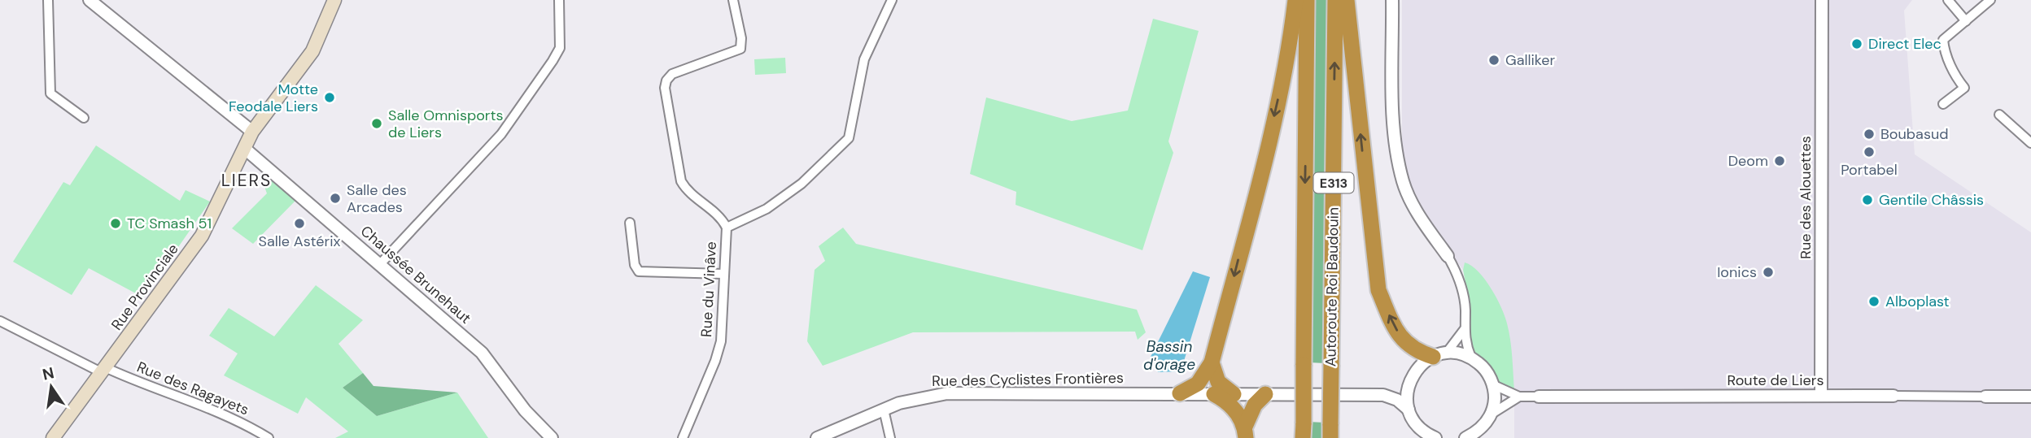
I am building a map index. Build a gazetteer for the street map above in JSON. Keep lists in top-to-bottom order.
{
  "streets": {
    "highway": ["E313", "Autoroute Roi Baudouin"],
    "main road": ["Rue Provinciale"],
    "street": [
      "Rue des Alouettes",
      "Chaussée Brunehaut",
      "Rue du Vinâve",
      "Rue des Cyclistes Frontières",
      "Route de Liers",
      "Rue des Ragayets"
    ]
  },
  "crossings": [
    ["Rue des Alouettes", "Route de Liers"],
    ["Chaussée Brunehaut", "Rue Provinciale"],
    ["Rue Provinciale", "Rue des Ragayets"]
  ],
  "districts": ["LIERS"],
  "water": ["Bassin d'orage"],
  "places": [
    "Direct Elec",
    "Galliker",
    "Motte Feodale Liers",
    "Salle Omnisports de Liers",
    "Boubasud",
    "Portabel",
    "Deom",
    "Salle des Arcades",
    "Gentile Châssis",
    "TC Smash 51",
    "Salle Astérix",
    "Ionics",
    "Alboplast"
  ],
  "north": "top"
}
